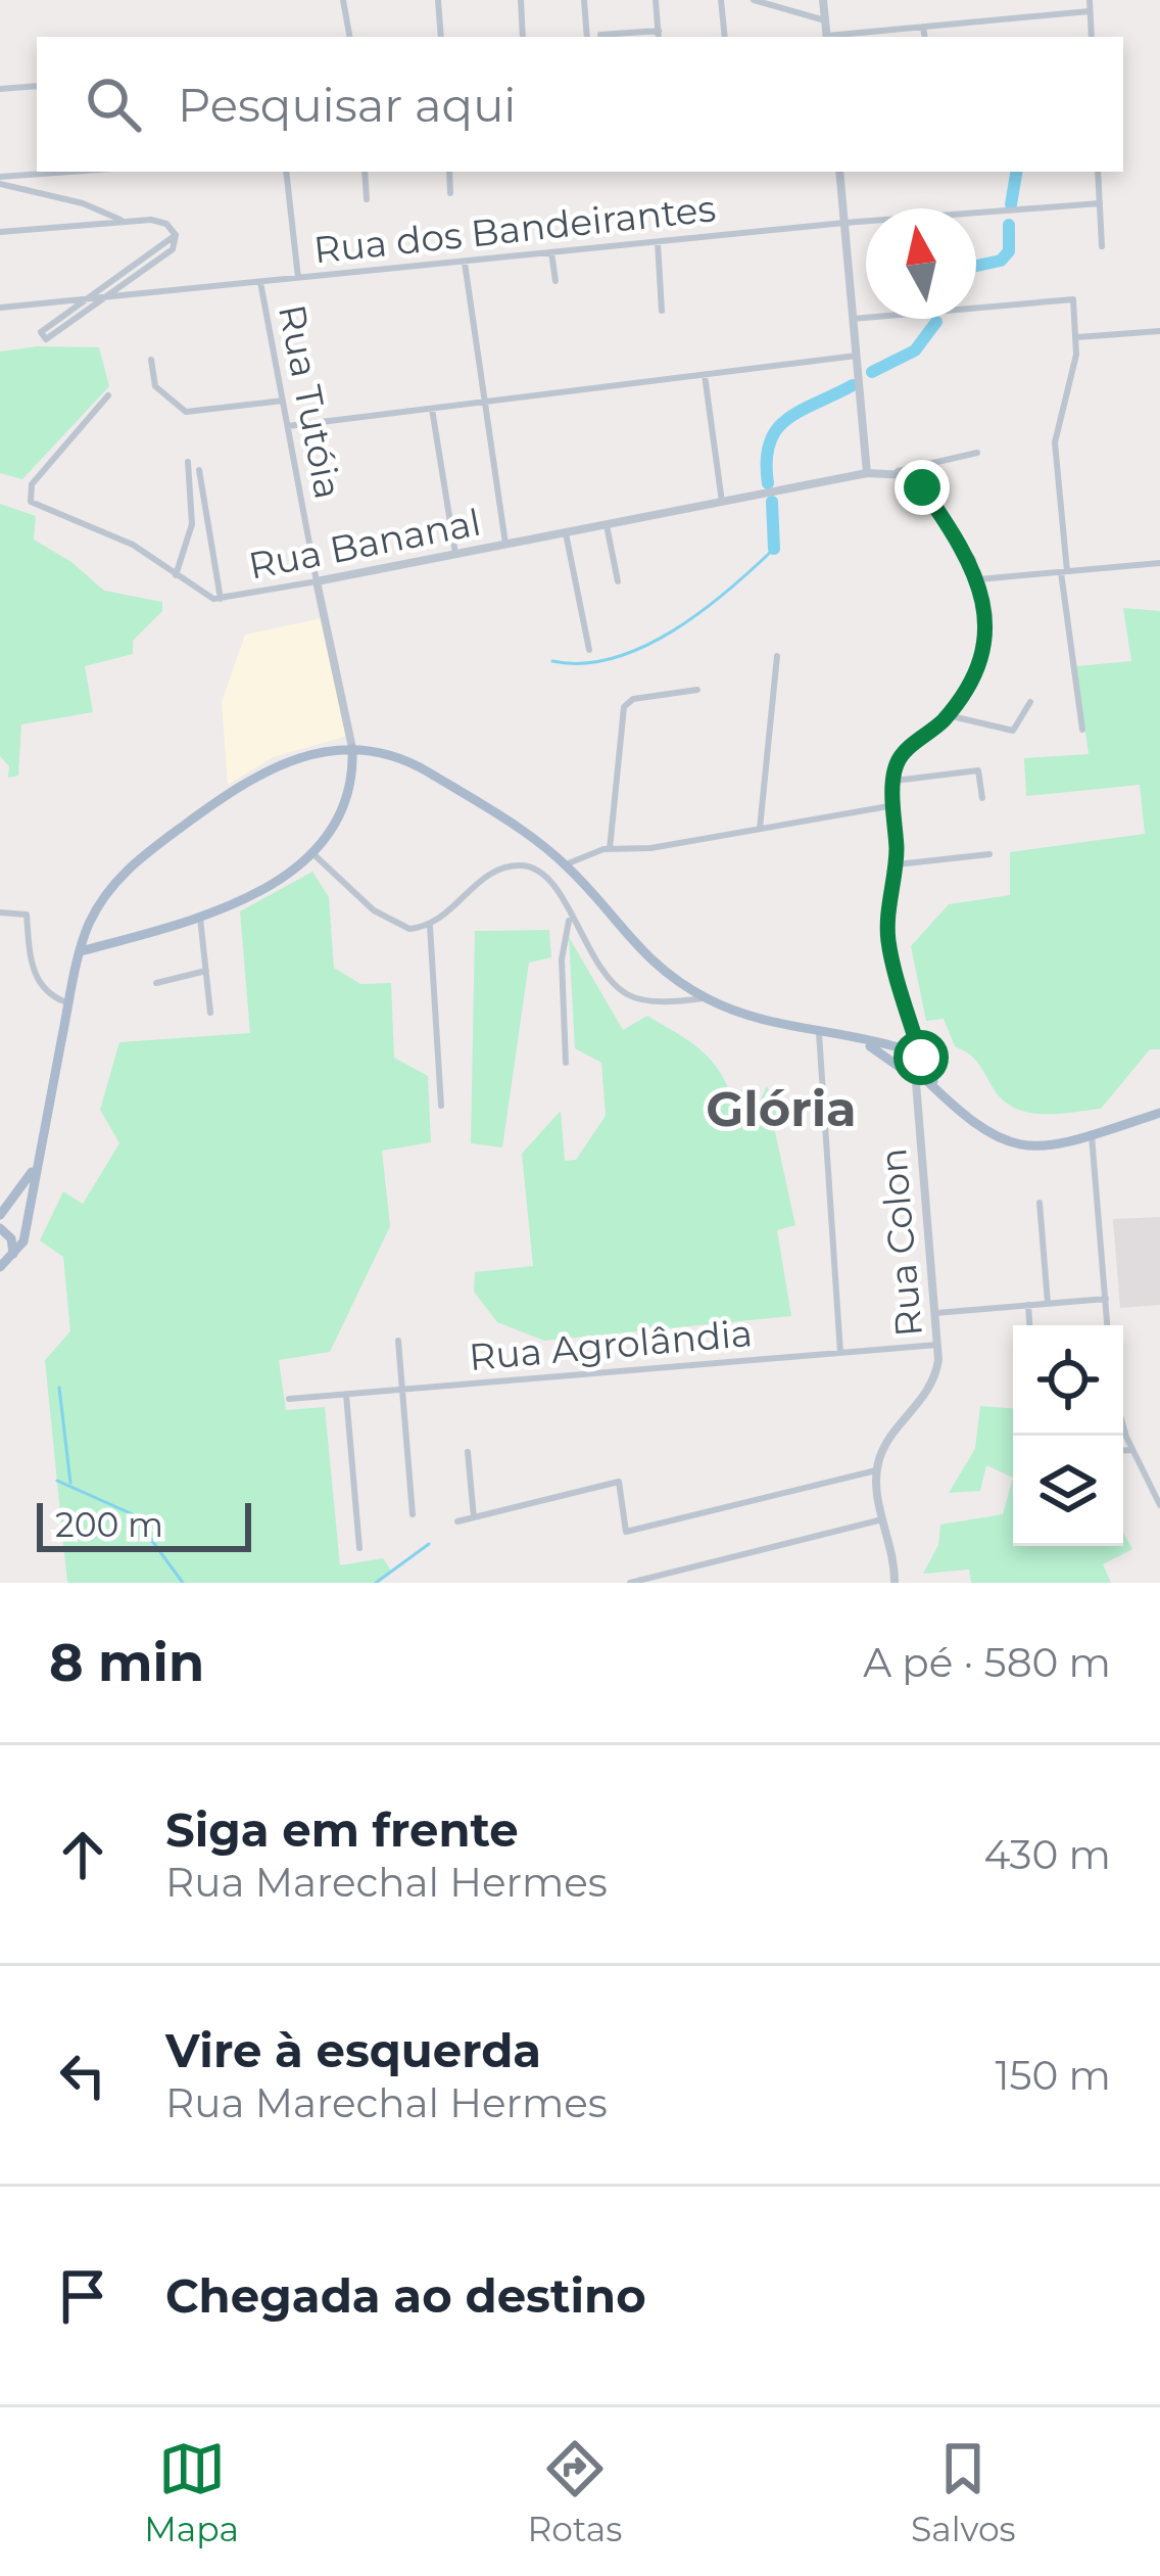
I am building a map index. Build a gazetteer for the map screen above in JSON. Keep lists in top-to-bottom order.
{
  "streets": {
    "street": [
      "Rua dos Bandeirantes",
      "Rua Tutóia",
      "Rua Bananal",
      "Rua Colon",
      "Rua Agrolândia"
    ]
  },
  "crossings": [
    ["Rua dos Bandeirantes", "Rua Tutóia"],
    ["Rua Tutóia", "Rua Bananal"],
    ["Rua Colon", "Rua Agrolândia"]
  ],
  "districts": ["Glória"],
  "scale_bar": "200 m",
  "north": "top",
  "page": {
    "search": "Pesquisar aqui",
    "scale": "200 m",
    "heading": ["8 min", "A pé · 580 m"],
    "list": [
      ["Siga em frente", "Rua Marechal Hermes", "430 m"],
      ["Vire à esquerda", "Rua Marechal Hermes", "150 m"],
      "Chegada ao destino"
    ],
    "nav": ["Mapa", "Rotas", "Salvos"]
  }
}
